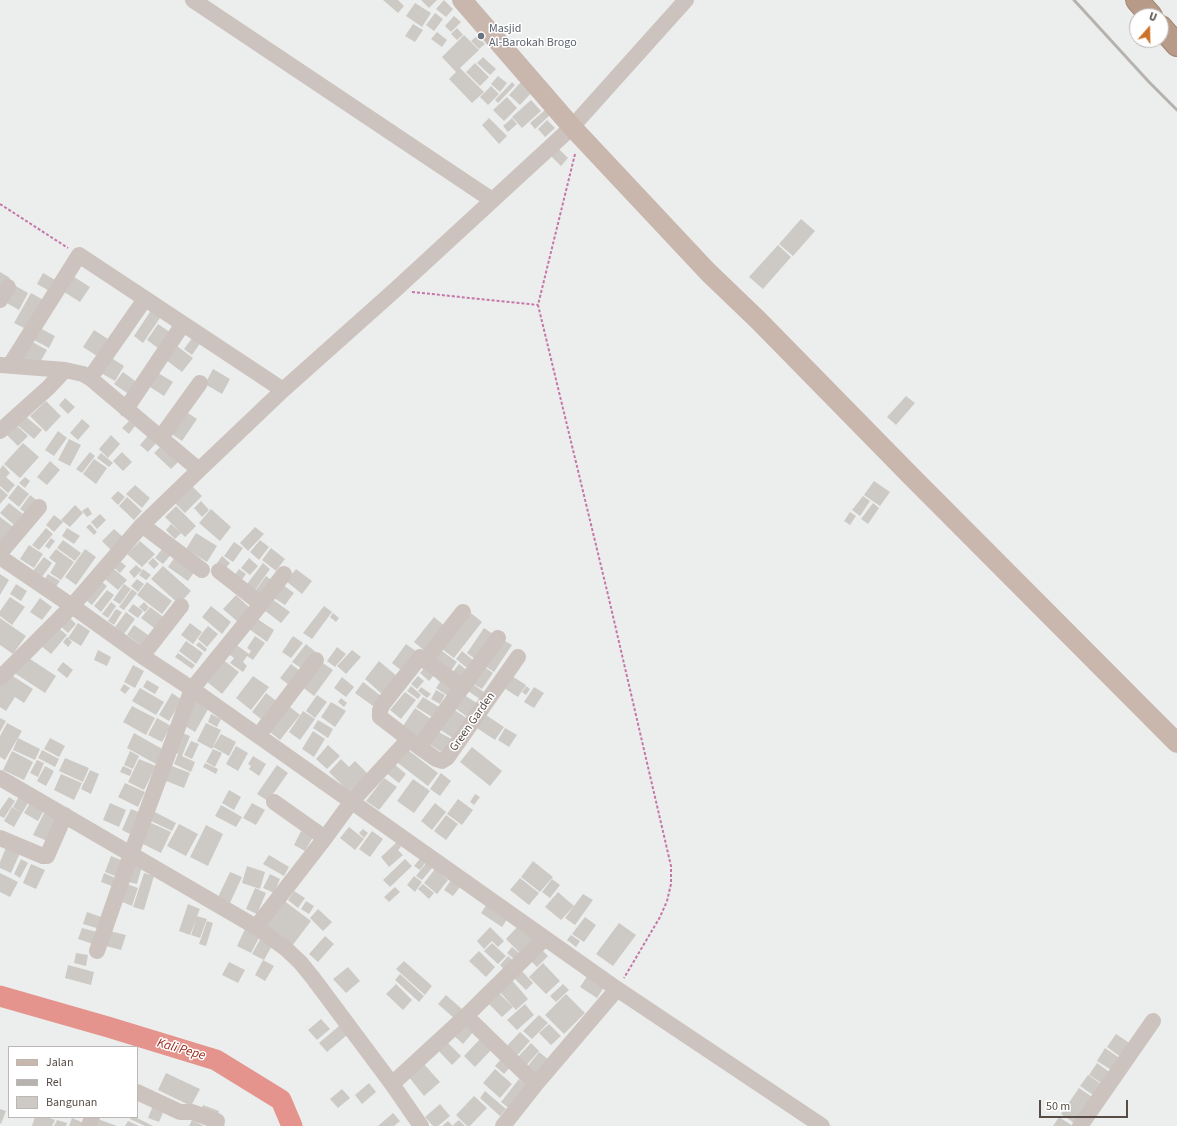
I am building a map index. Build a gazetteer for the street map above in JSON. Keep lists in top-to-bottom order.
{
  "streets": {
    "street": ["Green Garden"]
  },
  "water": ["Kali Pepe"],
  "places": ["Masjid Al-Barokah Brogo"],
  "legend": ["Jalan", "Rel", "Bangunan"],
  "scale_bar": "50 m",
  "north": "top"
}
